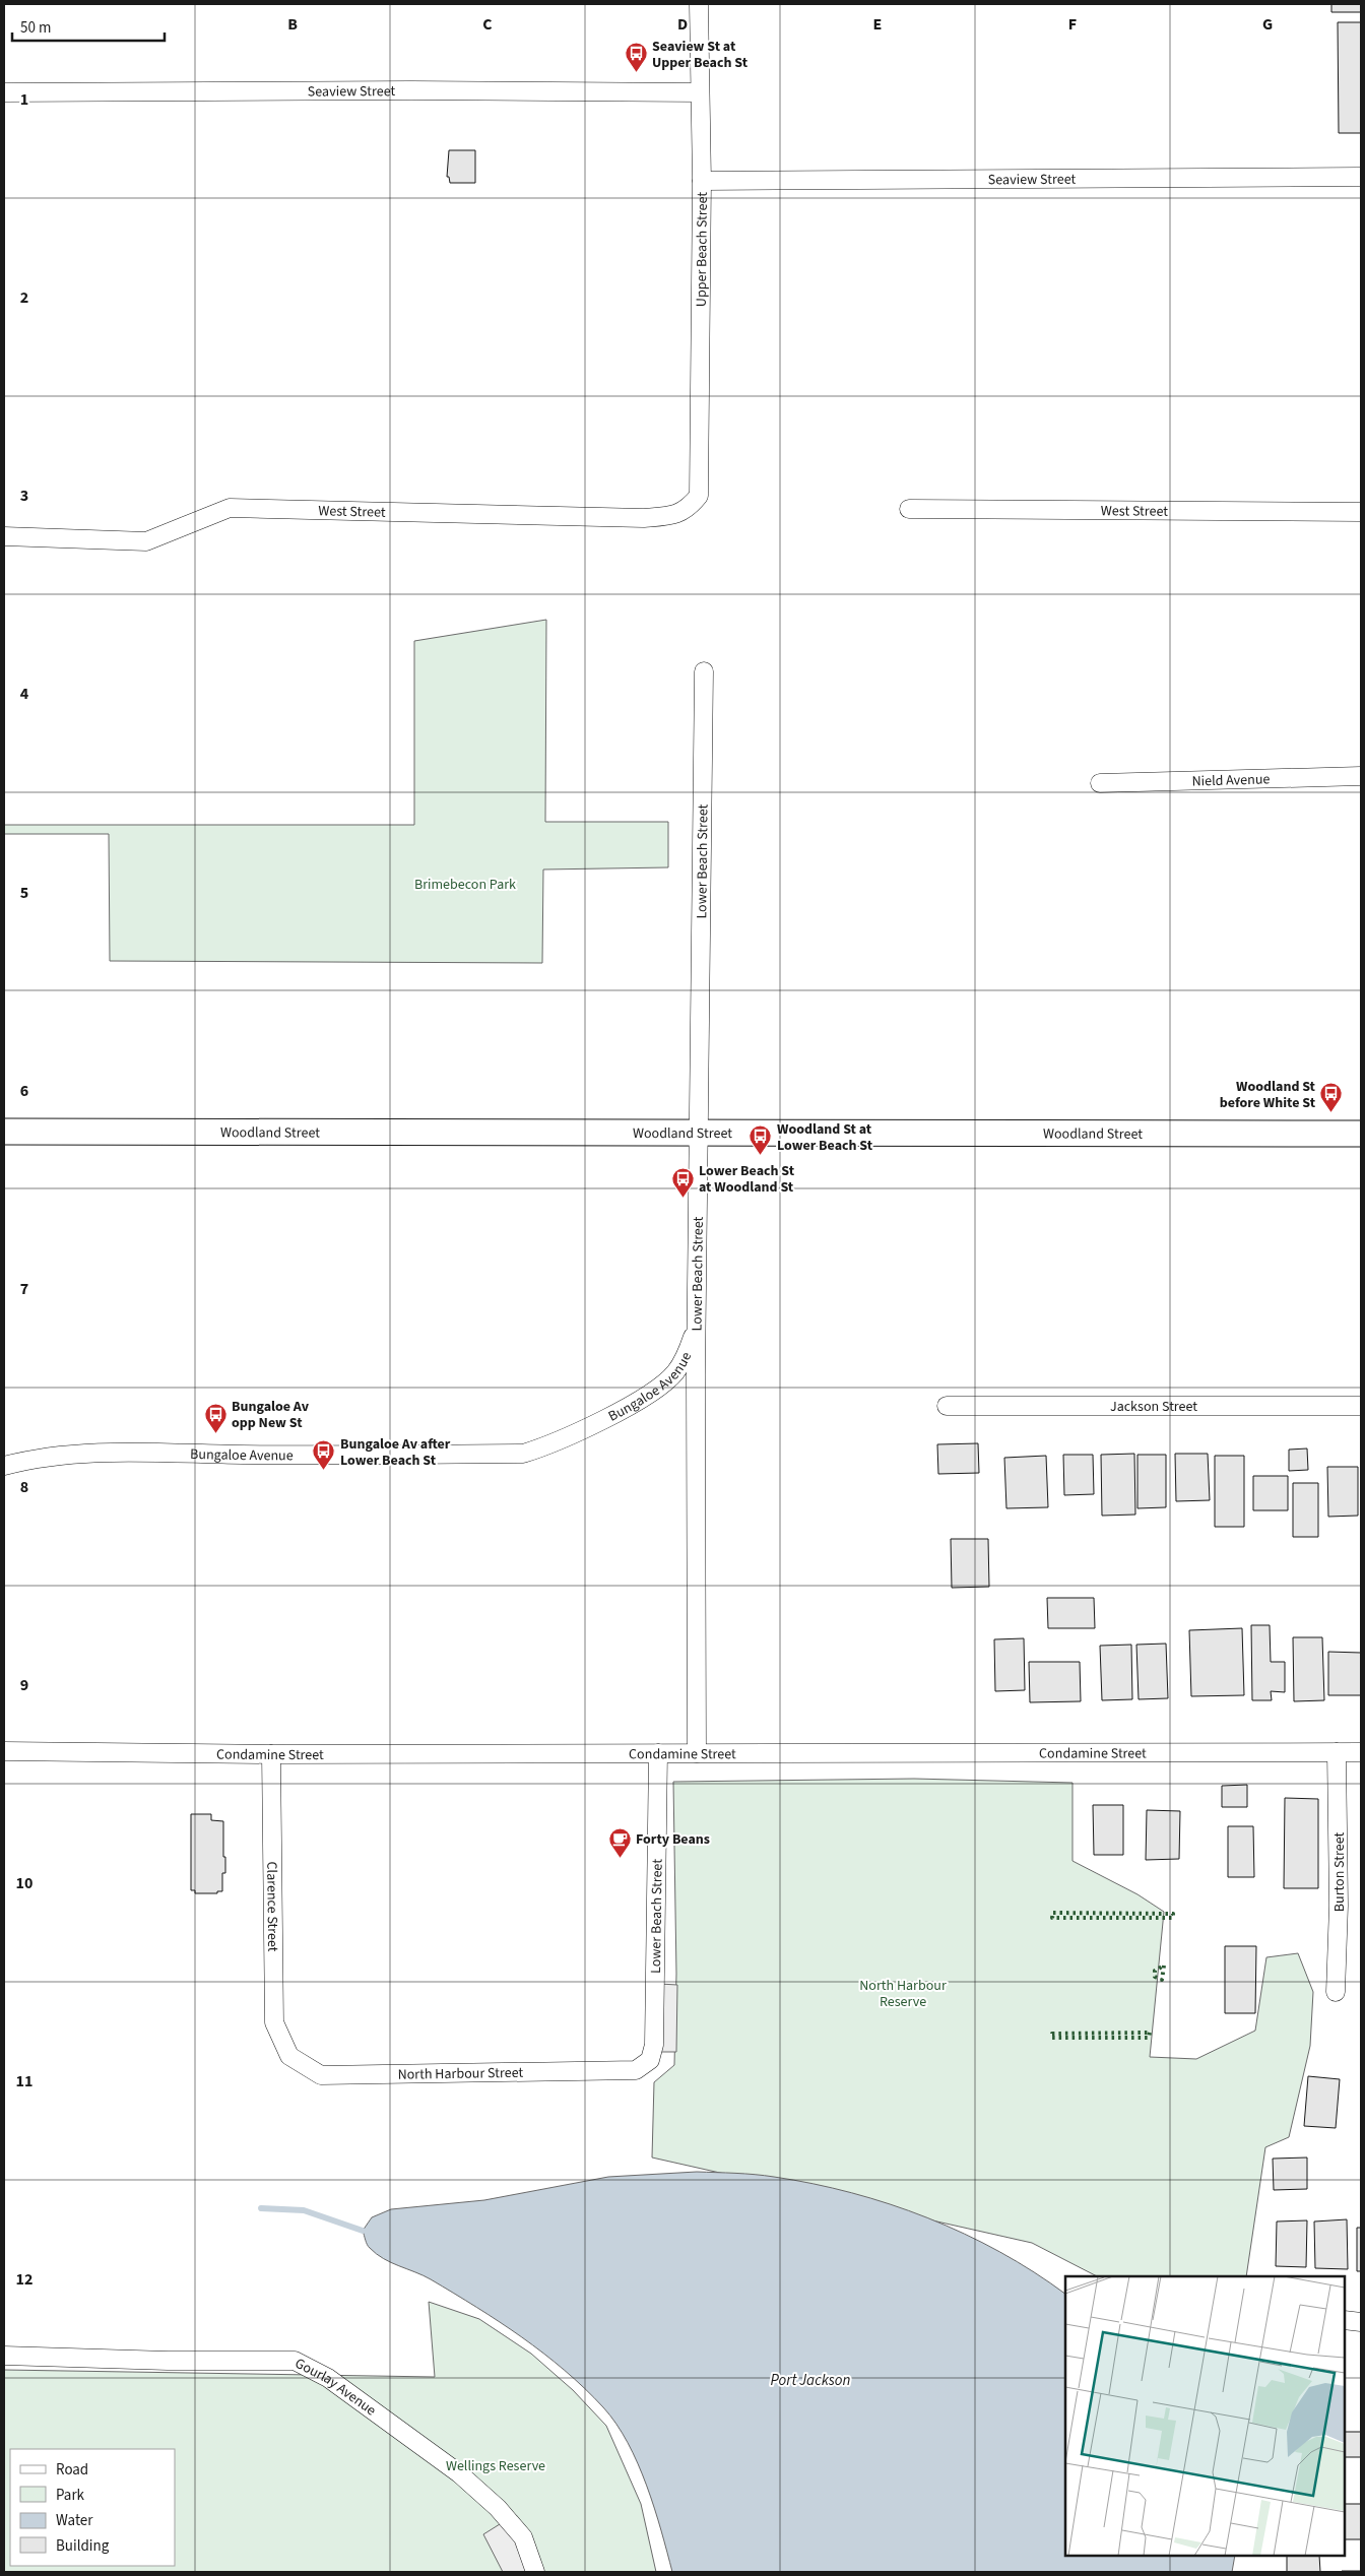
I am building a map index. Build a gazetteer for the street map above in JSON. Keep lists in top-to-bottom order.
{
  "streets": {
    "street": [
      "Seaview Street",
      "Upper Beach Street",
      "West Street",
      "Nield Avenue",
      "Lower Beach Street",
      "Woodland Street",
      "Bungaloe Avenue",
      "Jackson Street",
      "Condamine Street",
      "Burton Street",
      "Clarence Street",
      "North Harbour Street",
      "Gourlay Avenue"
    ]
  },
  "crossings": [
    ["Seaview Street", "Upper Beach Street"],
    ["Upper Beach Street", "West Street"],
    ["Lower Beach Street", "Woodland Street"],
    ["Lower Beach Street", "Bungaloe Avenue"],
    ["Lower Beach Street", "Condamine Street"],
    ["Lower Beach Street", "North Harbour Street"],
    ["Condamine Street", "Burton Street"],
    ["Condamine Street", "Clarence Street"],
    ["Clarence Street", "North Harbour Street"]
  ],
  "water": ["Port Jackson"],
  "parks": ["Brimebecon Park", "North Harbour Reserve", "Wellings Reserve"],
  "places": {
    "bus stop": [
      "Seaview St at Upper Beach St",
      "Woodland St before White St",
      "Woodland St at Lower Beach St",
      "Lower Beach St at Woodland St",
      "Bungaloe Av opp New St",
      "Bungaloe Av after Lower Beach St"
    ],
    "cafe": ["Forty Beans"]
  },
  "legend": [
    "Road",
    "Park",
    "Water",
    "Building"
  ],
  "scale_bar": "50 m",
  "grid": {
    "columns": [
      "B",
      "C",
      "D",
      "E",
      "F",
      "G"
    ],
    "rows": [
      "1",
      "2",
      "3",
      "4",
      "5",
      "6",
      "7",
      "8",
      "9",
      "10",
      "11",
      "12"
    ]
  }
}
